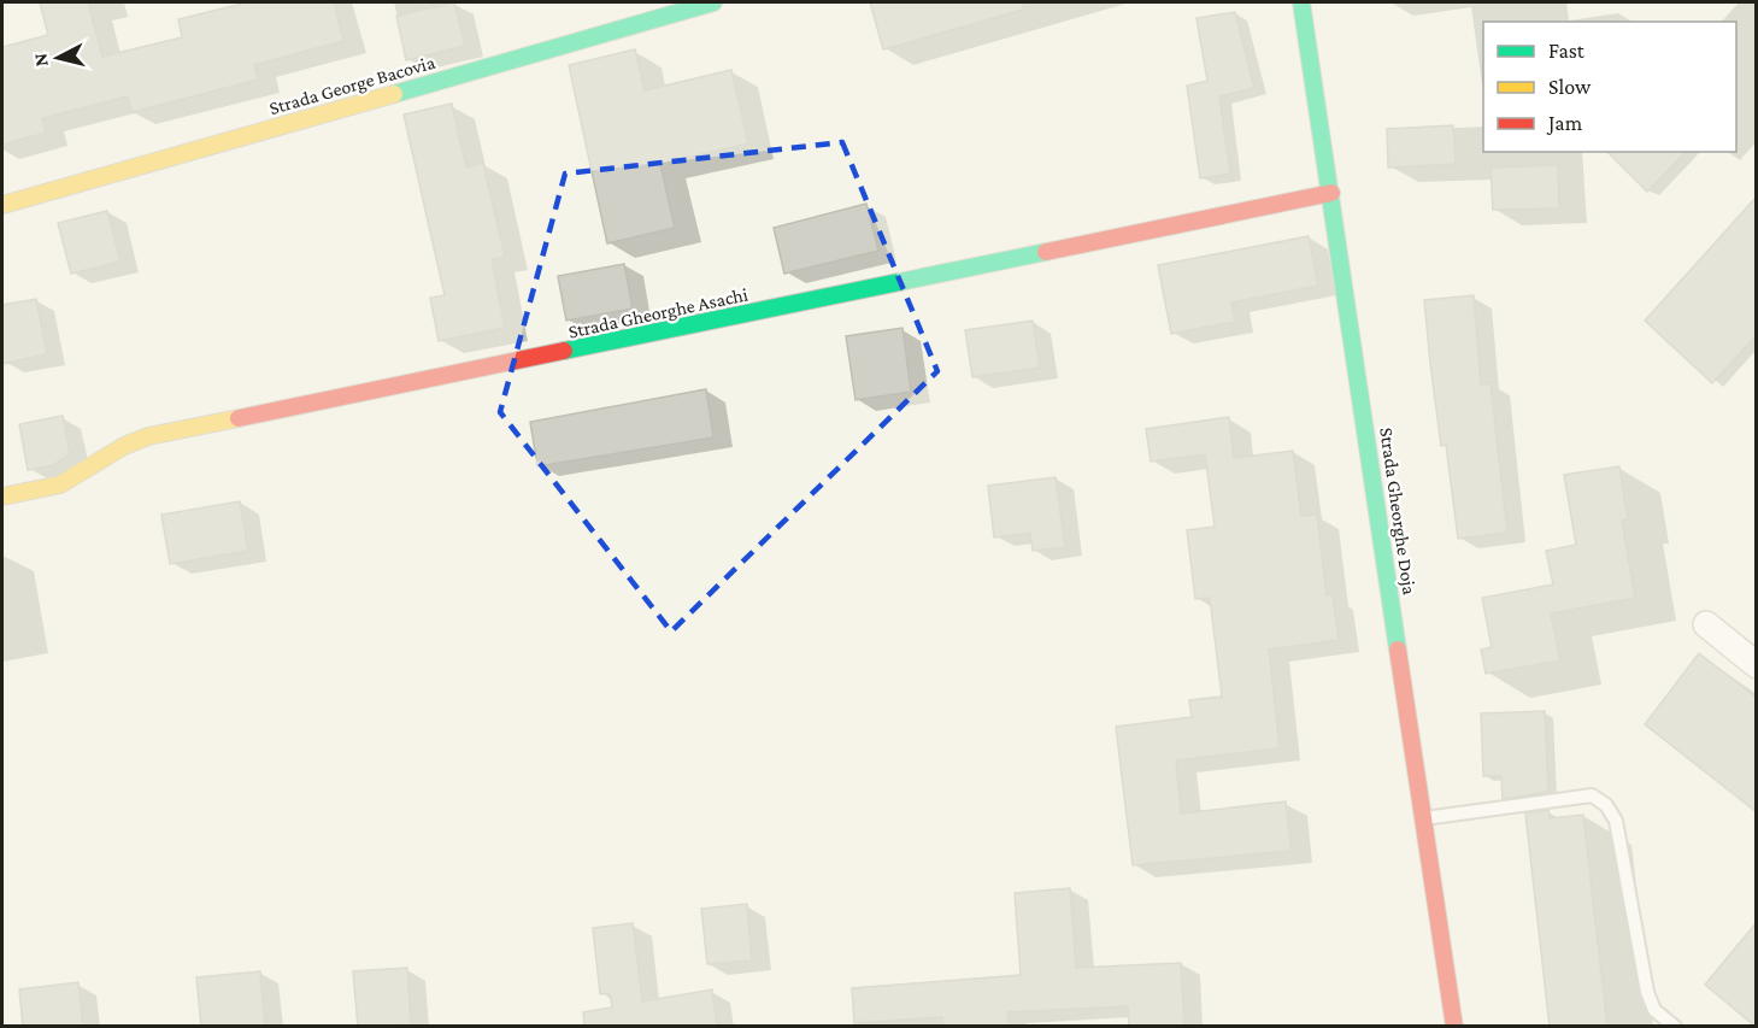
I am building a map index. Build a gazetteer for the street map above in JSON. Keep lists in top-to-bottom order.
{
  "streets": {
    "street": ["Strada George Bacovia", "Strada Gheorghe Asachi", "Strada Gheorghe Doja"]
  },
  "crossings": [
    ["Strada Gheorghe Asachi", "Strada Gheorghe Doja"]
  ],
  "legend": ["Fast", "Slow", "Jam"],
  "north": "left"
}
